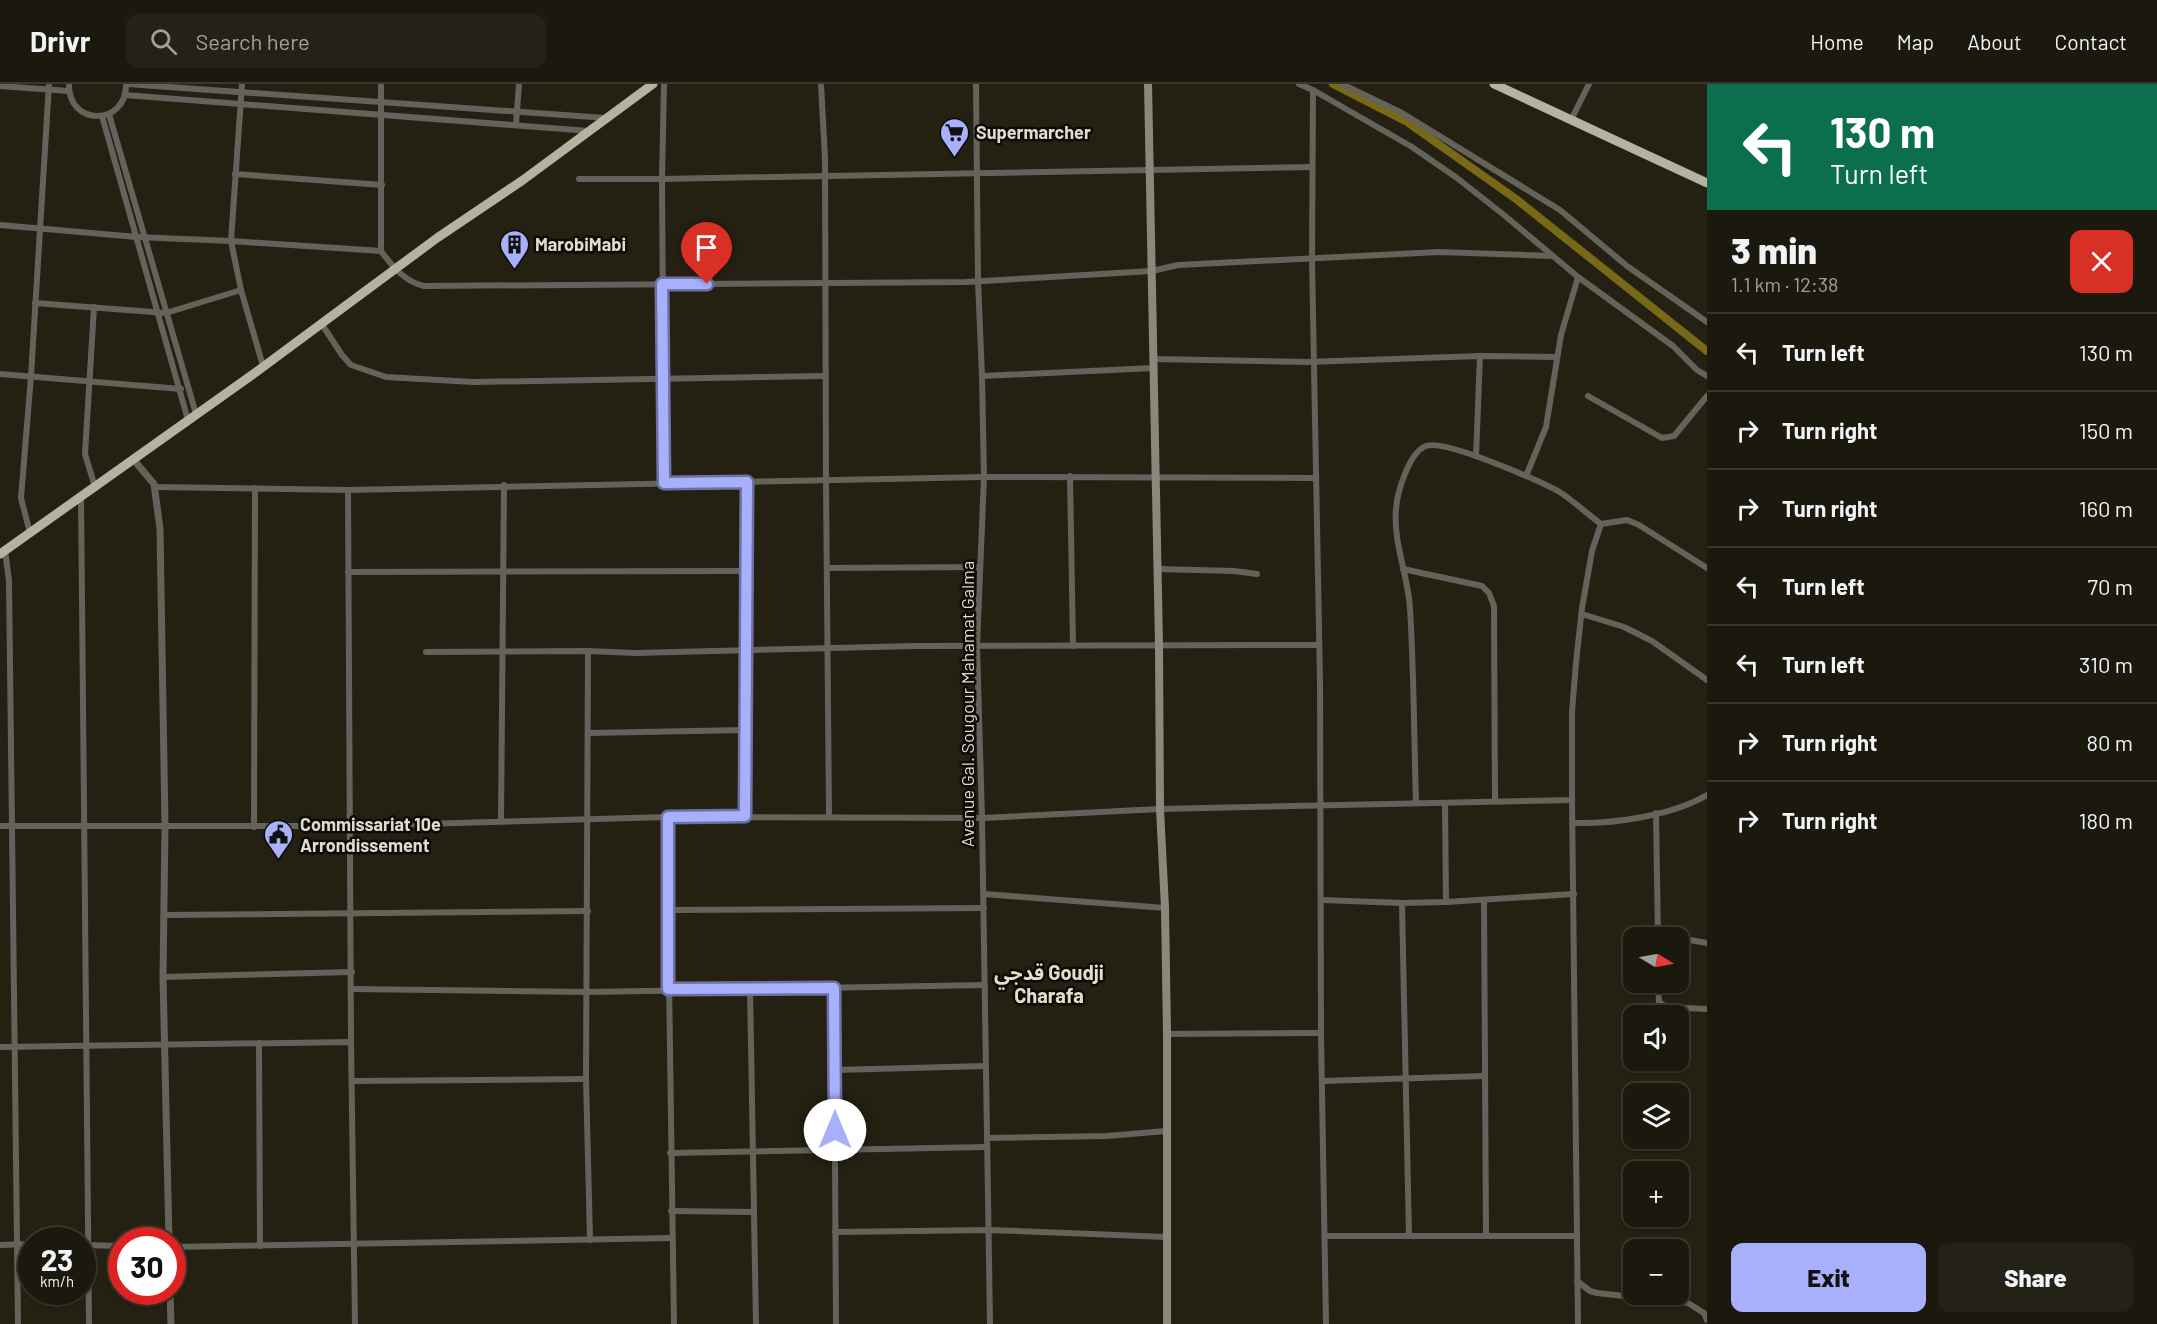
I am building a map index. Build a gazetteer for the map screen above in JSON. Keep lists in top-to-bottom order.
{
  "streets": {
    "street": ["Avenue Gal. Sougour Mahamat Galma"]
  },
  "districts": ["قدجي Goudji Charafa"],
  "places": {
    "supermarket": ["Supermarcher"],
    "building": ["MarobiMabi"],
    "public building": ["Commissariat 10e Arrondissement"]
  },
  "north": "right",
  "page": {
    "header": "Drivr",
    "search": "Search here",
    "nav": [
      "Home",
      "Map",
      "About",
      "Contact"
    ],
    "turn": ["130 m", "Turn left"],
    "heading": ["3 min", "1.1 km · 12:38"],
    "list": [
      {
        "name": "Turn left",
        "value": "130 m"
      },
      {
        "name": "Turn right",
        "value": "150 m"
      },
      {
        "name": "Turn right",
        "value": "160 m"
      },
      {
        "name": "Turn left",
        "value": "70 m"
      },
      {
        "name": "Turn left",
        "value": "310 m"
      },
      {
        "name": "Turn right",
        "value": "80 m"
      },
      {
        "name": "Turn right",
        "value": "180 m"
      }
    ],
    "map_buttons": ["+", "−"],
    "speed": "23 km/h",
    "limit": "30",
    "buttons": ["Exit", "Share"]
  }
}
